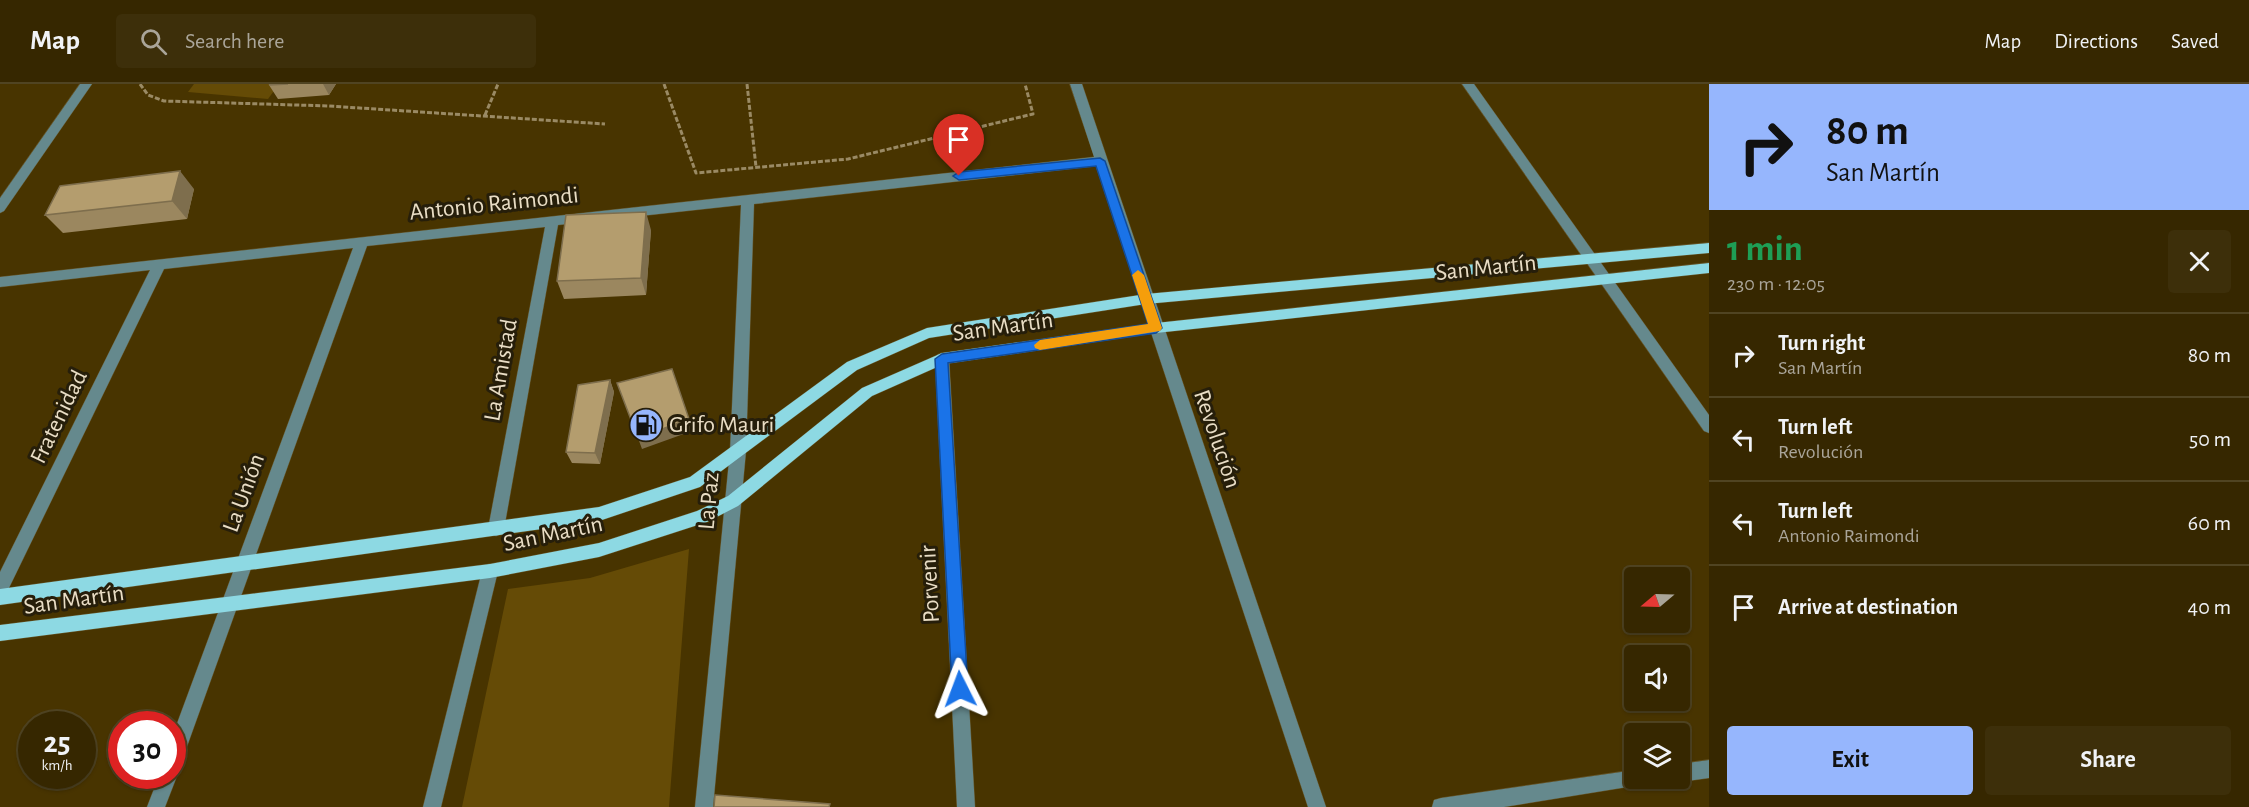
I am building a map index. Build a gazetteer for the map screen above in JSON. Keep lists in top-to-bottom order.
{
  "streets": {
    "main road": ["San Martín"],
    "street": [
      "Antonio Raimondi",
      "La Amistad",
      "Fratenidad",
      "Revolución",
      "La Unión",
      "La Paz",
      "Porvenir"
    ]
  },
  "crossings": [
    ["Antonio Raimondi", "La Amistad"],
    ["Antonio Raimondi", "Fratenidad"],
    ["Antonio Raimondi", "Revolución"],
    ["Antonio Raimondi", "La Unión"],
    ["Antonio Raimondi", "La Paz"],
    ["San Martín", "La Amistad"],
    ["San Martín", "Revolución"],
    ["San Martín", "La Unión"],
    ["San Martín", "La Paz"],
    ["San Martín", "Porvenir"]
  ],
  "places": {
    "fuel station": ["Grifo Mauri"]
  },
  "north": "left",
  "page": {
    "header": "Map",
    "search": "Search here",
    "nav": ["Map", "Directions", "Saved"],
    "turn": ["80 m", "San Martín"],
    "heading": ["1 min", "230 m · 12:05"],
    "list": [
      {
        "name": "Turn right",
        "note": "San Martín",
        "value": "80 m"
      },
      {
        "name": "Turn left",
        "note": "Revolución",
        "value": "50 m"
      },
      {
        "name": "Turn left",
        "note": "Antonio Raimondi",
        "value": "60 m"
      },
      {
        "name": "Arrive at destination",
        "value": "40 m"
      }
    ],
    "speed": "25 km/h",
    "limit": "30",
    "buttons": ["Exit", "Share"]
  }
}
